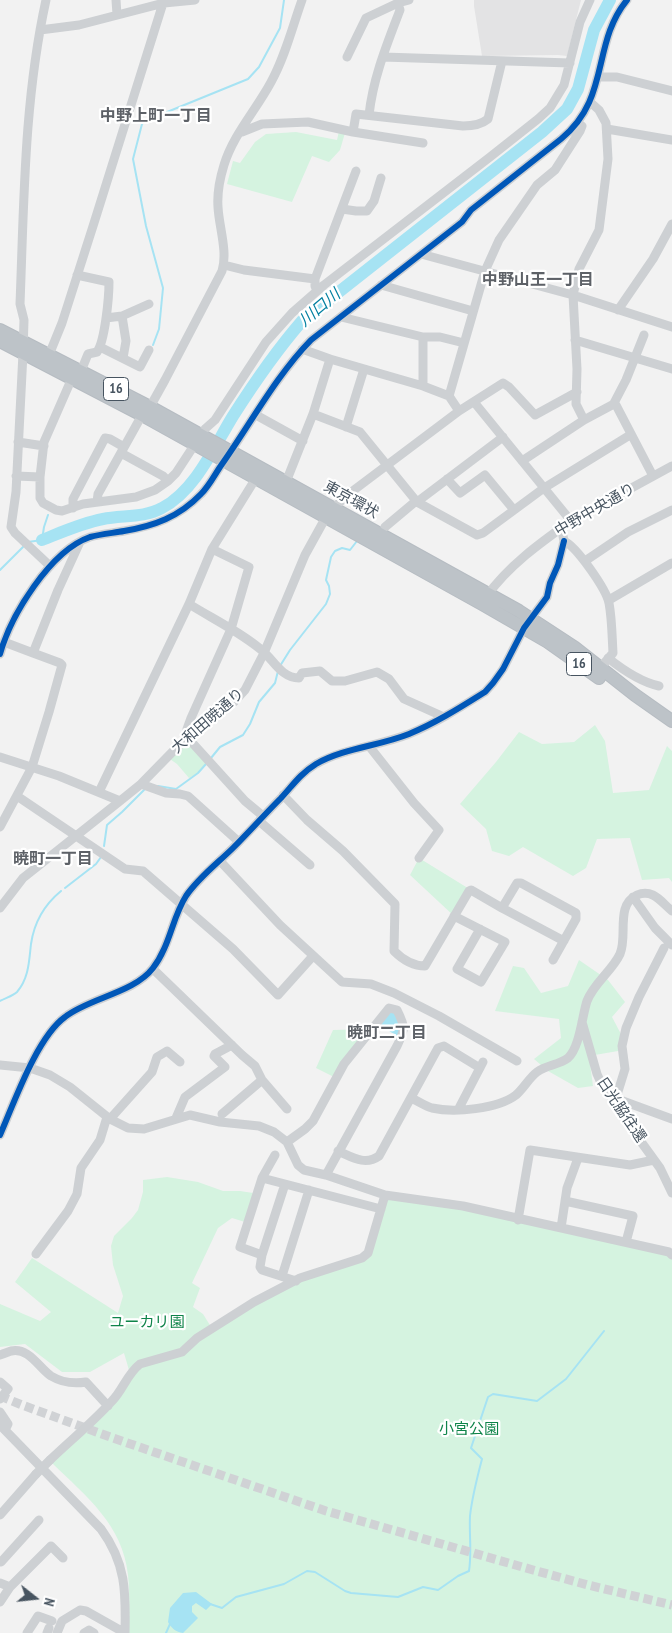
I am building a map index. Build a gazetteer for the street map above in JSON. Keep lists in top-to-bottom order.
{
  "streets": {
    "highway": ["16", "東京環状"],
    "street": ["中野中央通り", "大和田暁通り", "日光脇往還"]
  },
  "crossings": [
    ["東京環状", "中野中央通り"],
    ["東京環状", "大和田暁通り"]
  ],
  "districts": [
    "中野上町一丁目",
    "中野山王一丁目",
    "暁町一丁目",
    "暁町二丁目"
  ],
  "water": ["川口川"],
  "parks": ["ユーカリ園", "小宮公園"],
  "north": "right"
}
